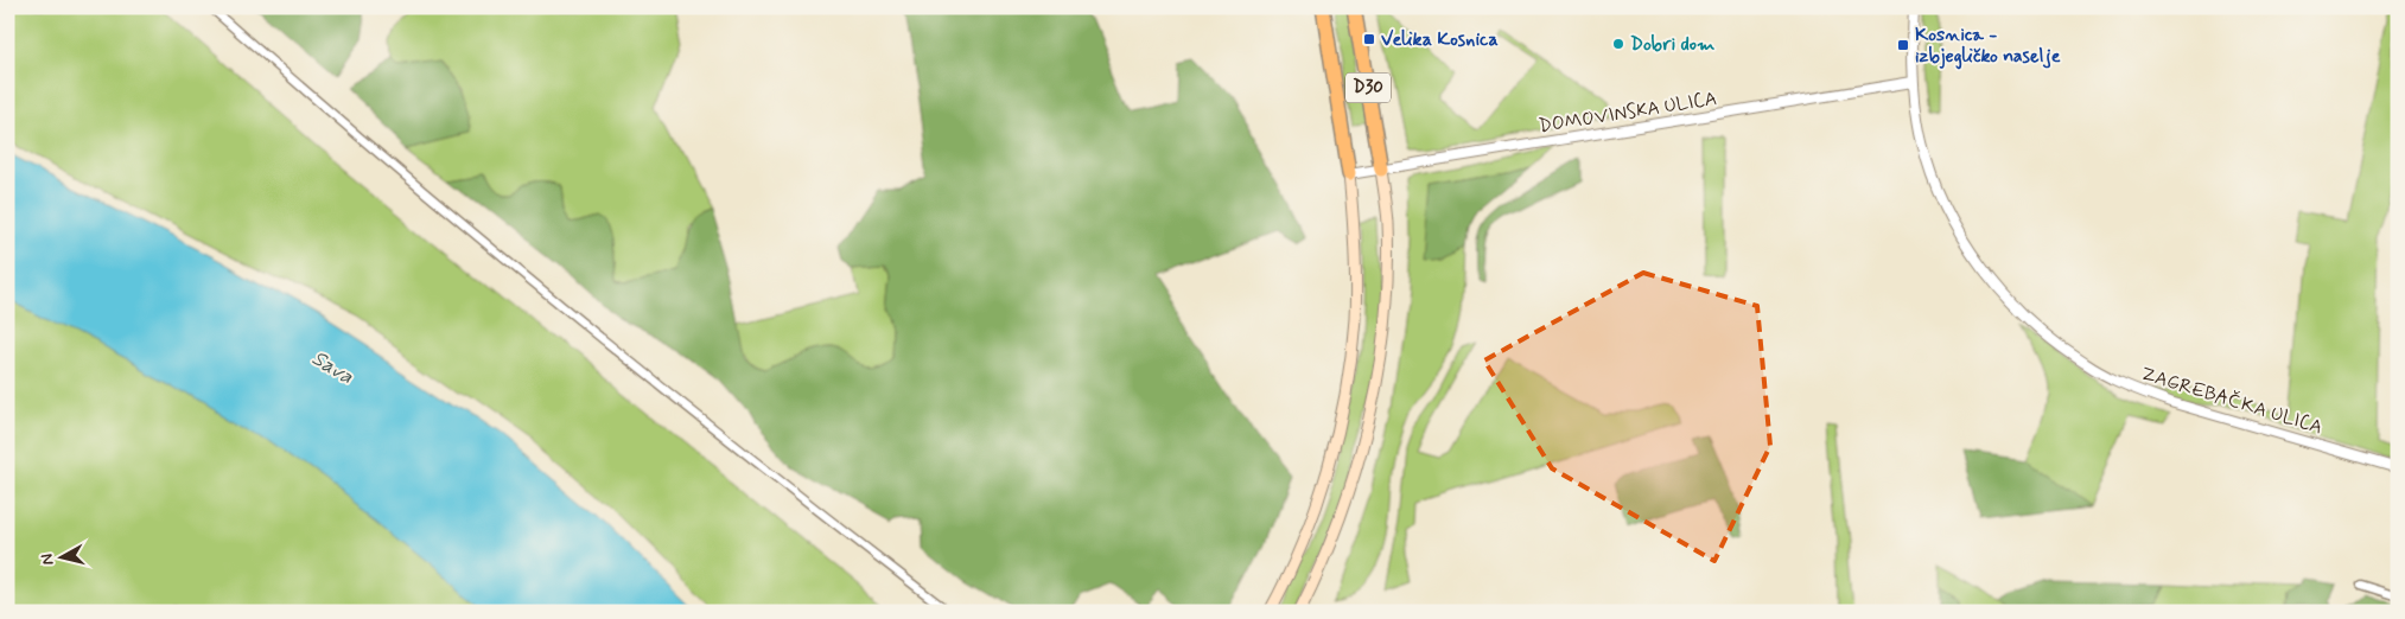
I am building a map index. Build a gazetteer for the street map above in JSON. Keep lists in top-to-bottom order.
{
  "streets": {
    "highway": ["D30"],
    "street": ["DOMOVINSKA ULICA", "ZAGREBAČKA ULICA"]
  },
  "crossings": [
    ["D30", "DOMOVINSKA ULICA"],
    ["DOMOVINSKA ULICA", "ZAGREBAČKA ULICA"]
  ],
  "water": ["Sava"],
  "places": {
    "transit": ["Velika Kosnica", "Kosnica - izbjegličko naselje"],
    "other": ["Dobri dom"]
  },
  "north": "left"
}
